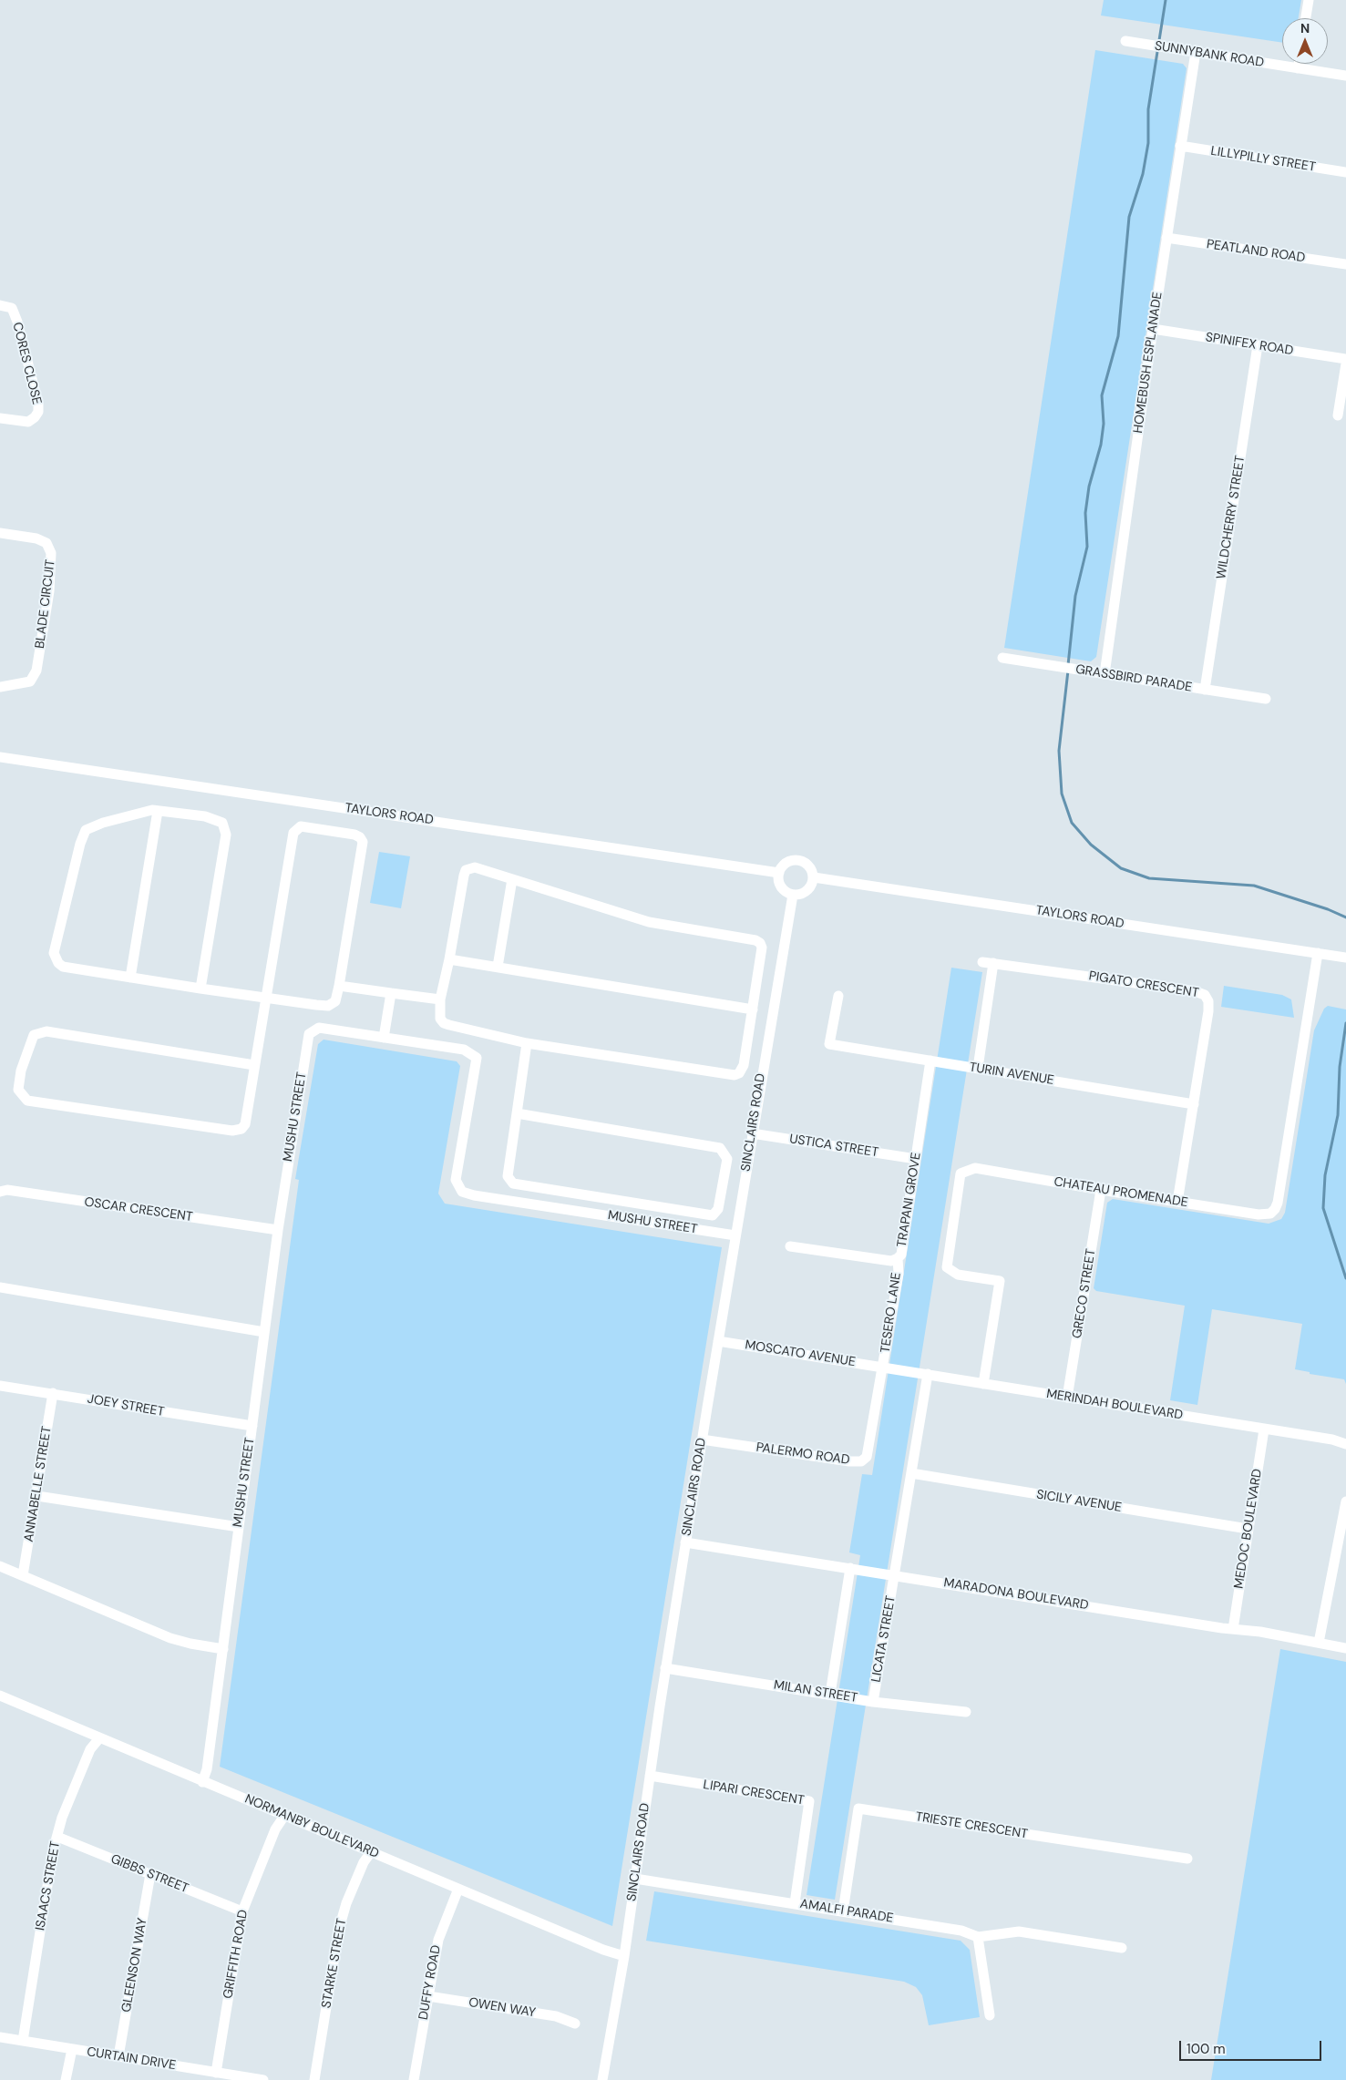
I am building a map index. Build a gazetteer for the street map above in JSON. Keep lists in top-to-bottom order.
{
  "streets": {
    "street": [
      "SUNNYBANK ROAD",
      "LILLYPILLY STREET",
      "PEATLAND ROAD",
      "SPINIFEX ROAD",
      "HOMEBUSH ESPLANADE",
      "CORES CLOSE",
      "WILDCHERRY STREET",
      "BLADE CIRCUIT",
      "GRASSBIRD PARADE",
      "TAYLORS ROAD",
      "PIGATO CRESCENT",
      "TURIN AVENUE",
      "MUSHU STREET",
      "SINCLAIRS ROAD",
      "USTICA STREET",
      "CHATEAU PROMENADE",
      "TRAPANI GROVE",
      "OSCAR CRESCENT",
      "GRECO STREET",
      "TESERO LANE",
      "MOSCATO AVENUE",
      "MERINDAH BOULEVARD",
      "JOEY STREET",
      "PALERMO ROAD",
      "ANNABELLE STREET",
      "SICILY AVENUE",
      "MEDOC BOULEVARD",
      "MARADONA BOULEVARD",
      "LICATA STREET",
      "MILAN STREET",
      "LIPARI CRESCENT",
      "TRIESTE CRESCENT",
      "NORMANBY BOULEVARD",
      "GIBBS STREET",
      "ISAACS STREET",
      "AMALFI PARADE",
      "GRIFFITH ROAD",
      "STARKE STREET",
      "GLEENSON WAY",
      "DUFFY ROAD",
      "OWEN WAY",
      "CURTAIN DRIVE"
    ]
  },
  "crossings": [
    ["SUNNYBANK ROAD", "HOMEBUSH ESPLANADE"],
    ["LILLYPILLY STREET", "HOMEBUSH ESPLANADE"],
    ["PEATLAND ROAD", "HOMEBUSH ESPLANADE"],
    ["SPINIFEX ROAD", "HOMEBUSH ESPLANADE"],
    ["SPINIFEX ROAD", "WILDCHERRY STREET"],
    ["HOMEBUSH ESPLANADE", "GRASSBIRD PARADE"],
    ["WILDCHERRY STREET", "GRASSBIRD PARADE"],
    ["TAYLORS ROAD", "SINCLAIRS ROAD"],
    ["TAYLORS ROAD", "CHATEAU PROMENADE"],
    ["PIGATO CRESCENT", "TURIN AVENUE"],
    ["PIGATO CRESCENT", "CHATEAU PROMENADE"],
    ["TURIN AVENUE", "TRAPANI GROVE"],
    ["MUSHU STREET", "SINCLAIRS ROAD"],
    ["MUSHU STREET", "OSCAR CRESCENT"],
    ["MUSHU STREET", "JOEY STREET"],
    ["MUSHU STREET", "NORMANBY BOULEVARD"],
    ["SINCLAIRS ROAD", "USTICA STREET"],
    ["SINCLAIRS ROAD", "MOSCATO AVENUE"],
    ["SINCLAIRS ROAD", "PALERMO ROAD"],
    ["SINCLAIRS ROAD", "MARADONA BOULEVARD"],
    ["SINCLAIRS ROAD", "MILAN STREET"],
    ["SINCLAIRS ROAD", "LIPARI CRESCENT"],
    ["SINCLAIRS ROAD", "NORMANBY BOULEVARD"],
    ["SINCLAIRS ROAD", "AMALFI PARADE"],
    ["USTICA STREET", "TRAPANI GROVE"],
    ["CHATEAU PROMENADE", "GRECO STREET"],
    ["CHATEAU PROMENADE", "MERINDAH BOULEVARD"],
    ["TRAPANI GROVE", "TESERO LANE"],
    ["GRECO STREET", "MERINDAH BOULEVARD"],
    ["TESERO LANE", "MOSCATO AVENUE"],
    ["TESERO LANE", "MERINDAH BOULEVARD"],
    ["TESERO LANE", "PALERMO ROAD"],
    ["MOSCATO AVENUE", "MERINDAH BOULEVARD"],
    ["MOSCATO AVENUE", "PALERMO ROAD"],
    ["MERINDAH BOULEVARD", "PALERMO ROAD"],
    ["MERINDAH BOULEVARD", "MEDOC BOULEVARD"],
    ["MERINDAH BOULEVARD", "LICATA STREET"],
    ["JOEY STREET", "ANNABELLE STREET"],
    ["SICILY AVENUE", "MEDOC BOULEVARD"],
    ["SICILY AVENUE", "LICATA STREET"],
    ["MEDOC BOULEVARD", "MARADONA BOULEVARD"],
    ["MARADONA BOULEVARD", "LICATA STREET"],
    ["LICATA STREET", "MILAN STREET"],
    ["LIPARI CRESCENT", "AMALFI PARADE"],
    ["TRIESTE CRESCENT", "AMALFI PARADE"],
    ["NORMANBY BOULEVARD", "ISAACS STREET"],
    ["NORMANBY BOULEVARD", "GRIFFITH ROAD"],
    ["NORMANBY BOULEVARD", "STARKE STREET"],
    ["NORMANBY BOULEVARD", "DUFFY ROAD"],
    ["GIBBS STREET", "ISAACS STREET"],
    ["GIBBS STREET", "GRIFFITH ROAD"],
    ["GIBBS STREET", "GLEENSON WAY"],
    ["ISAACS STREET", "CURTAIN DRIVE"],
    ["GRIFFITH ROAD", "CURTAIN DRIVE"],
    ["GLEENSON WAY", "CURTAIN DRIVE"],
    ["DUFFY ROAD", "OWEN WAY"]
  ],
  "scale_bar": "100 m",
  "north": "top"
}
